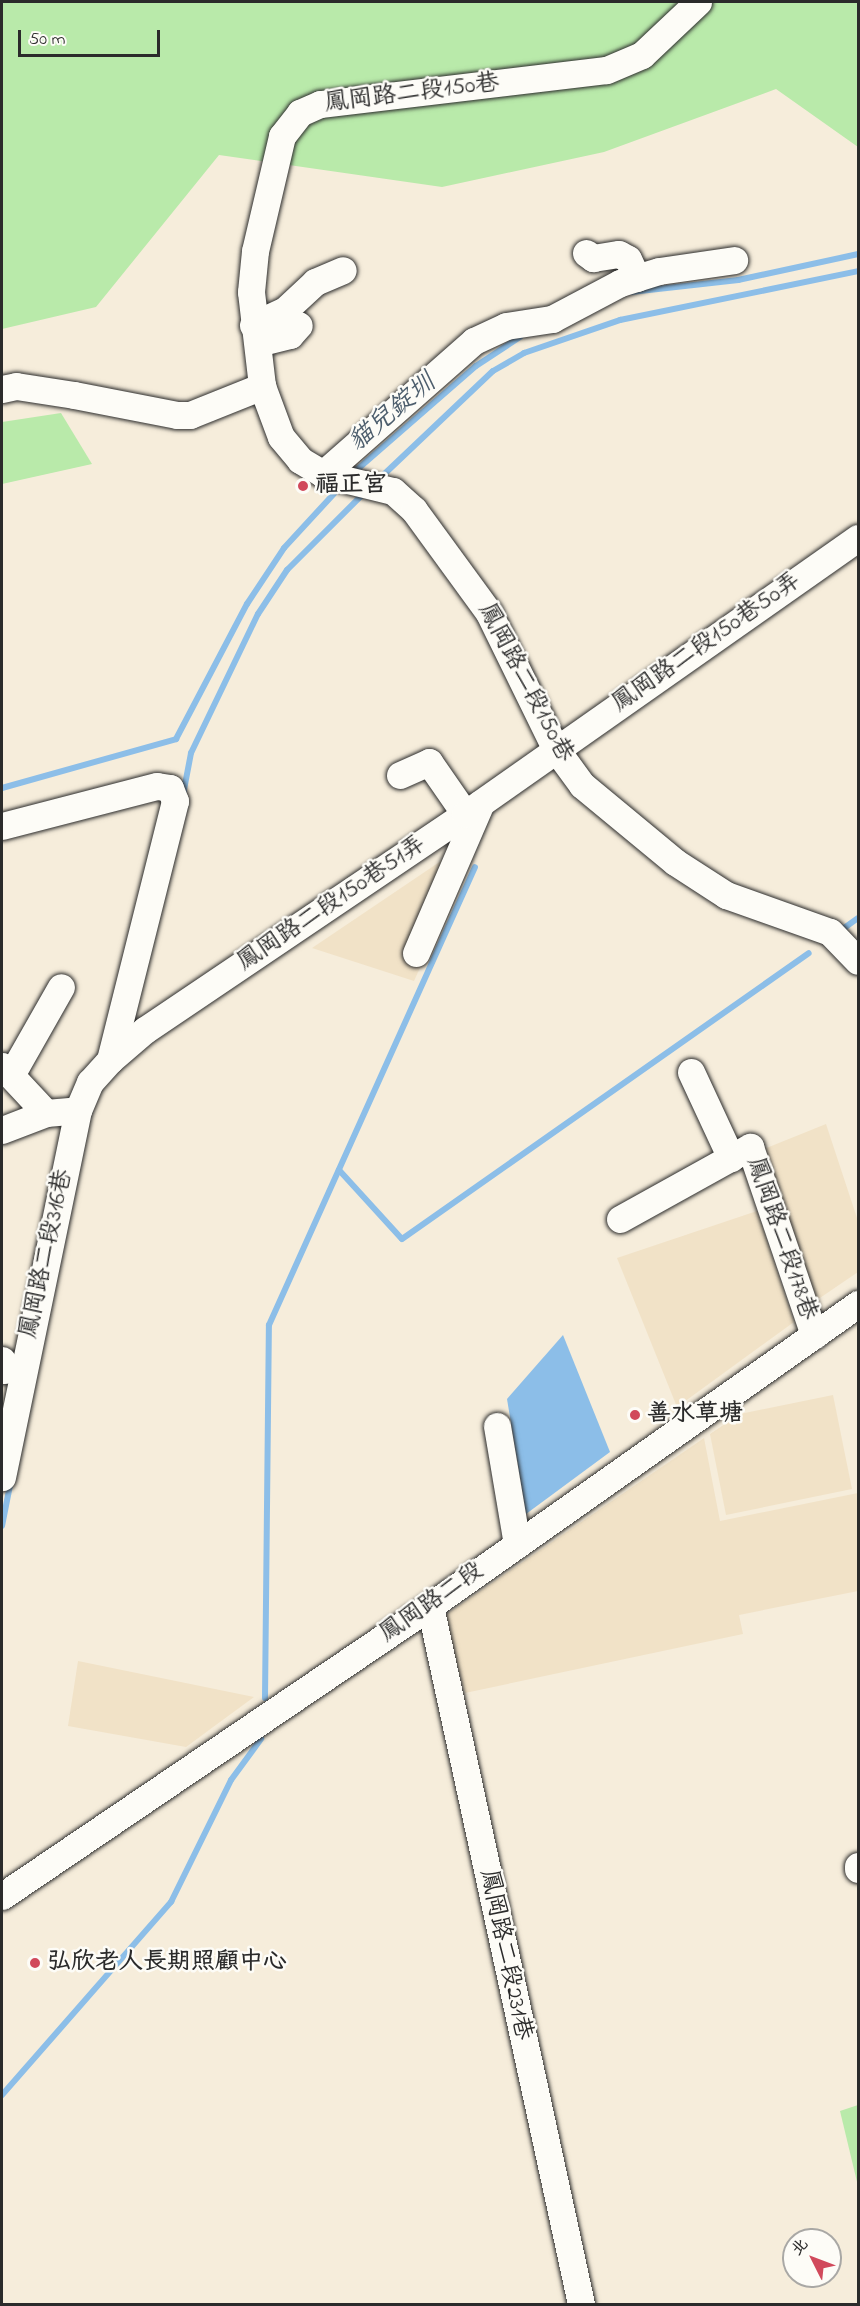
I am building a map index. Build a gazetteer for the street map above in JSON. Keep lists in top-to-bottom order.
{
  "streets": {
    "street": [
      "鳳岡路二段150巷",
      "鳳岡路二段150巷50弄",
      "鳳岡路二段150巷51弄",
      "鳳岡路二段178巷",
      "鳳岡路二段316巷",
      "鳳岡路二段",
      "鳳岡路二段231巷"
    ]
  },
  "crossings": [
    ["鳳岡路二段150巷", "鳳岡路二段150巷50弄"],
    ["鳳岡路二段150巷", "鳳岡路二段150巷51弄"],
    ["鳳岡路二段150巷50弄", "鳳岡路二段150巷51弄"],
    ["鳳岡路二段150巷51弄", "鳳岡路二段316巷"],
    ["鳳岡路二段178巷", "鳳岡路二段"],
    ["鳳岡路二段", "鳳岡路二段231巷"]
  ],
  "water": ["貓兒錠圳"],
  "places": ["福正宫", "善水草塘", "弘欣老人長期照顧中心"],
  "scale_bar": "50 m",
  "north": "top left"
}
